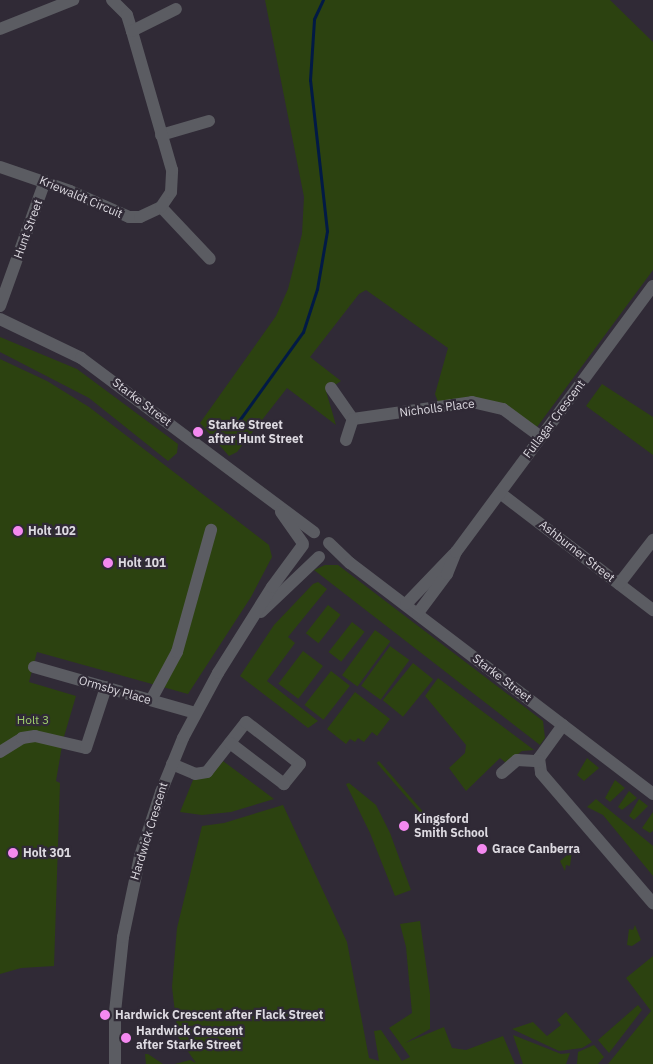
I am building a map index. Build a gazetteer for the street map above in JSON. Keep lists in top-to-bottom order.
{
  "streets": {
    "street": [
      "Kriewaldt Circuit",
      "Hunt Street",
      "Starke Street",
      "Nicholls Place",
      "Fullagar Crescent",
      "Ashburner Street",
      "Ormsby Place",
      "Hardwick Crescent"
    ]
  },
  "crossings": [
    ["Kriewaldt Circuit", "Hunt Street"],
    ["Starke Street", "Fullagar Crescent"],
    ["Starke Street", "Hardwick Crescent"],
    ["Nicholls Place", "Fullagar Crescent"],
    ["Fullagar Crescent", "Ashburner Street"],
    ["Ormsby Place", "Hardwick Crescent"]
  ],
  "parks": ["Holt 3"],
  "places": [
    "Starke Street after Hunt Street",
    "Holt 102",
    "Holt 101",
    "Kingsford Smith School",
    "Grace Canberra",
    "Holt 301",
    "Hardwick Crescent after Flack Street",
    "Hardwick Crescent after Starke Street"
  ]
}
